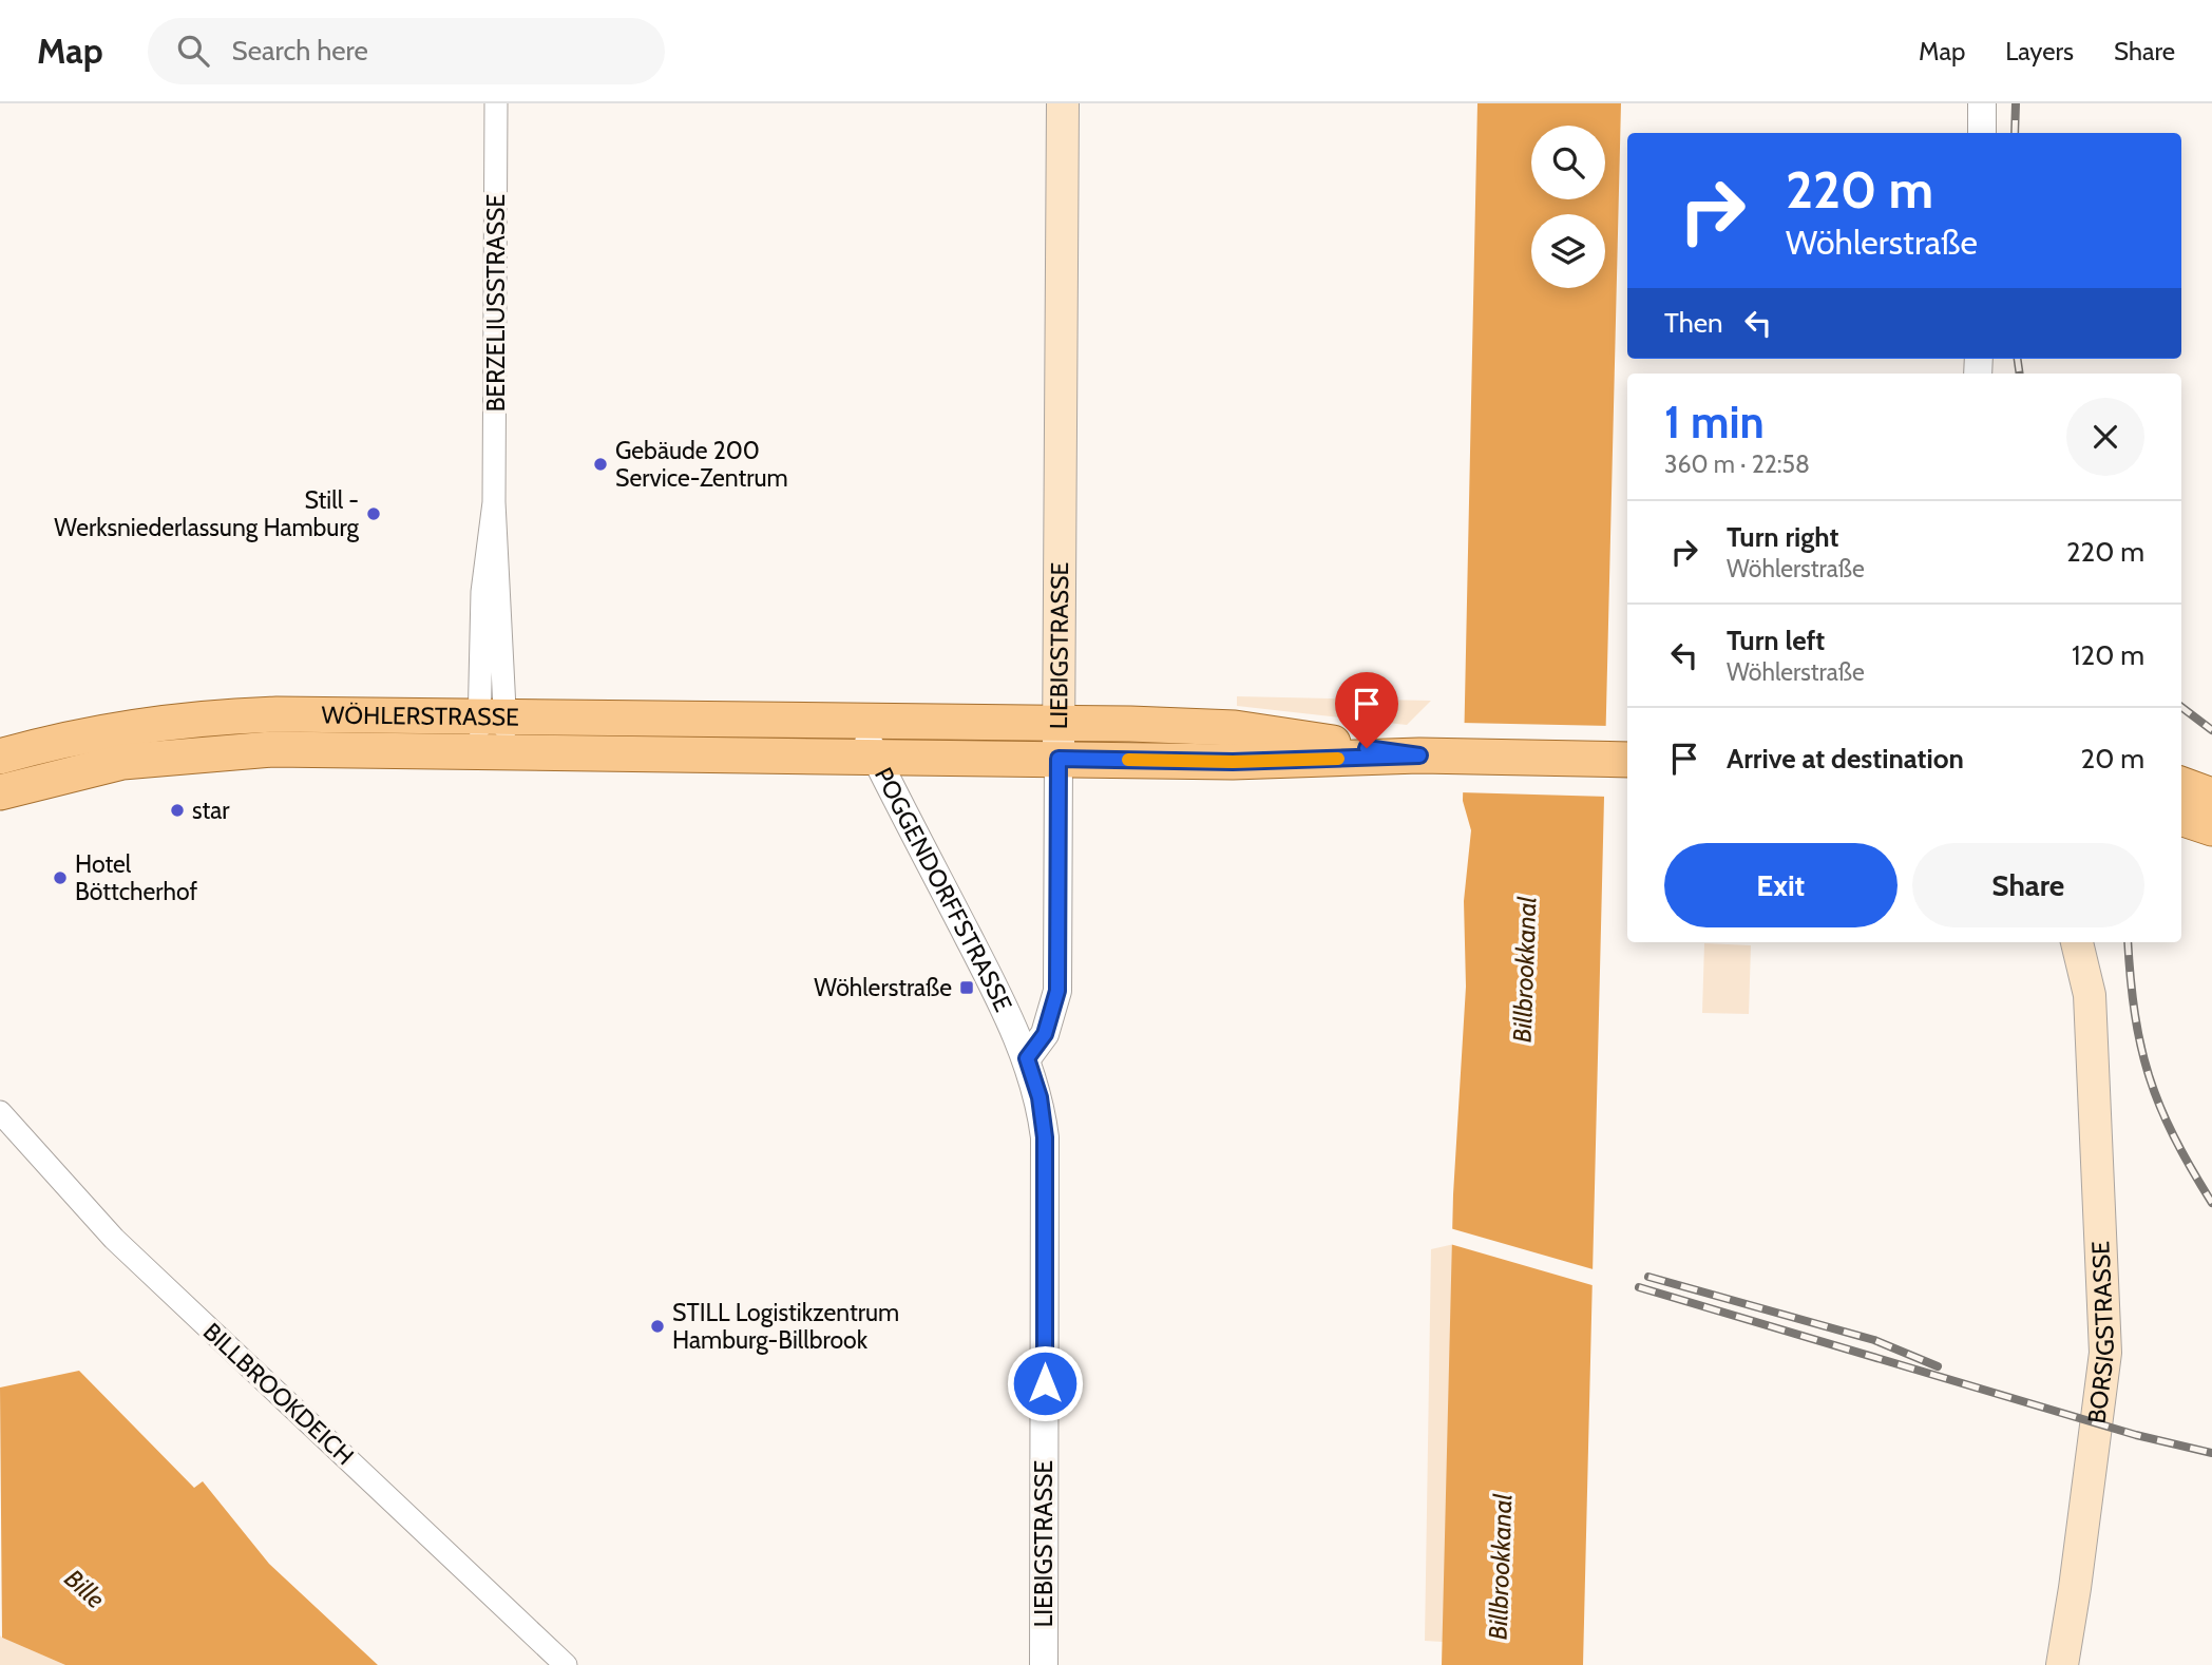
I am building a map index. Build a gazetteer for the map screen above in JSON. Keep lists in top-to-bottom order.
{
  "streets": {
    "main road": ["LIEBIGSTRASSE", "WÖHLERSTRASSE", "BORSIGSTRASSE"],
    "street": ["BERZELIUSSTRASSE", "POGGENDORFFSTRASSE", "BILLBROOKDEICH"]
  },
  "crossings": [
    ["BERZELIUSSTRASSE", "WÖHLERSTRASSE"],
    ["LIEBIGSTRASSE", "WÖHLERSTRASSE"],
    ["LIEBIGSTRASSE", "POGGENDORFFSTRASSE"],
    ["WÖHLERSTRASSE", "POGGENDORFFSTRASSE"]
  ],
  "water": ["Billbrookkanal", "Bille"],
  "places": {
    "other": [
      "Gebäude 200 Service-Zentrum",
      "Still - Werksniederlassung Hamburg",
      "star",
      "Hotel Böttcherhof",
      "STILL Logistikzentrum Hamburg-Billbrook"
    ],
    "transit": ["Wöhlerstraße"]
  },
  "page": {
    "header": "Map",
    "search": "Search here",
    "nav": ["Map", "Layers", "Share"],
    "turn": ["220 m", "Wöhlerstraße"],
    "then": "Then",
    "heading": ["1 min", "360 m · 22:58"],
    "list": [
      {
        "name": "Turn right",
        "note": "Wöhlerstraße",
        "value": "220 m"
      },
      {
        "name": "Turn left",
        "note": "Wöhlerstraße",
        "value": "120 m"
      },
      {
        "name": "Arrive at destination",
        "value": "20 m"
      }
    ],
    "buttons": ["Exit", "Share"]
  }
}
